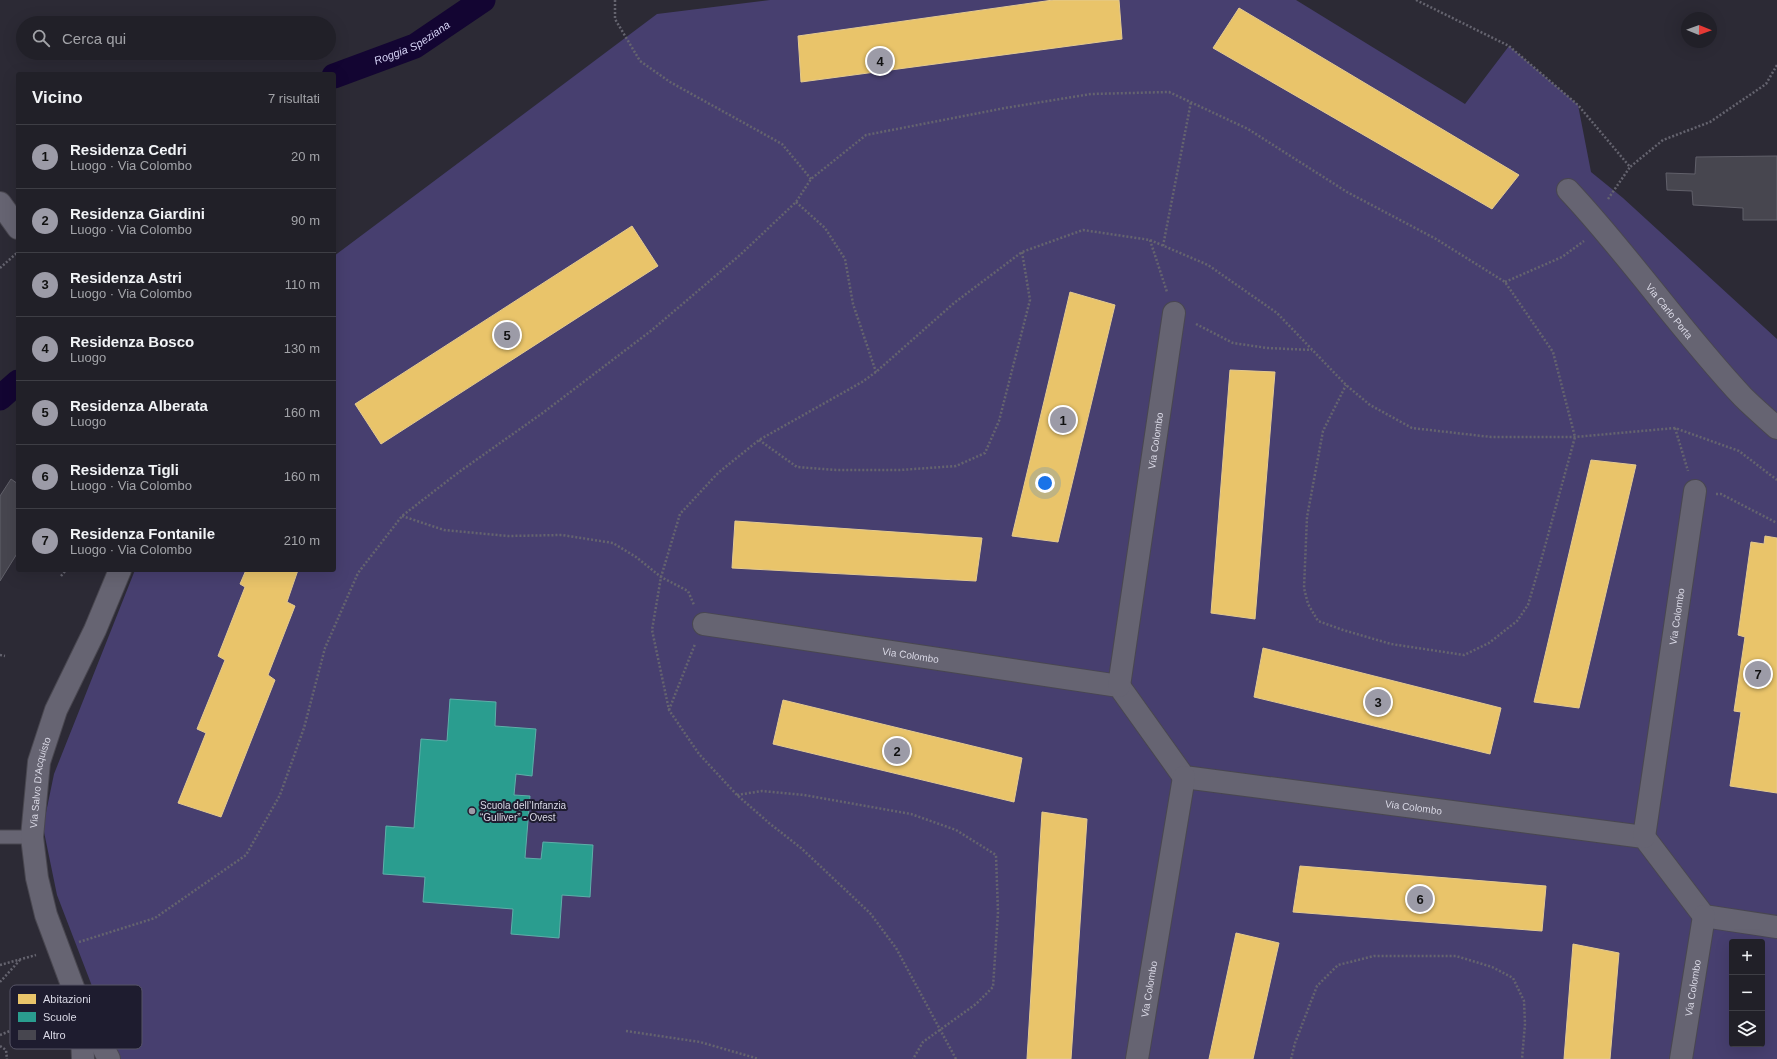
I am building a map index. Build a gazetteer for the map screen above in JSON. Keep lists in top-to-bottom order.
{
  "streets": {
    "street": ["Via Carlo Porta", "Via Colombo", "Via Salvo D'Acquisto"]
  },
  "water": ["Roggia Speziana"],
  "places": ["Scuola dell’Infanzia “Gulliver” - Ovest"],
  "legend": ["Abitazioni", "Scuole", "Altro"],
  "north": "right",
  "page": {
    "search": "Cerca qui",
    "pins": [
      "4",
      "5",
      "1",
      "7",
      "3",
      "2",
      "6"
    ],
    "heading": ["Vicino", "7 risultati"],
    "list": [
      {
        "mark": "1",
        "name": "Residenza Cedri",
        "note": "Luogo · Via Colombo",
        "value": "20 m"
      },
      {
        "mark": "2",
        "name": "Residenza Giardini",
        "note": "Luogo · Via Colombo",
        "value": "90 m"
      },
      {
        "mark": "3",
        "name": "Residenza Astri",
        "note": "Luogo · Via Colombo",
        "value": "110 m"
      },
      {
        "mark": "4",
        "name": "Residenza Bosco",
        "note": "Luogo",
        "value": "130 m"
      },
      {
        "mark": "5",
        "name": "Residenza Alberata",
        "note": "Luogo",
        "value": "160 m"
      },
      {
        "mark": "6",
        "name": "Residenza Tigli",
        "note": "Luogo · Via Colombo",
        "value": "160 m"
      },
      {
        "mark": "7",
        "name": "Residenza Fontanile",
        "note": "Luogo · Via Colombo",
        "value": "210 m"
      }
    ],
    "map_buttons": ["+", "−"]
  }
}
